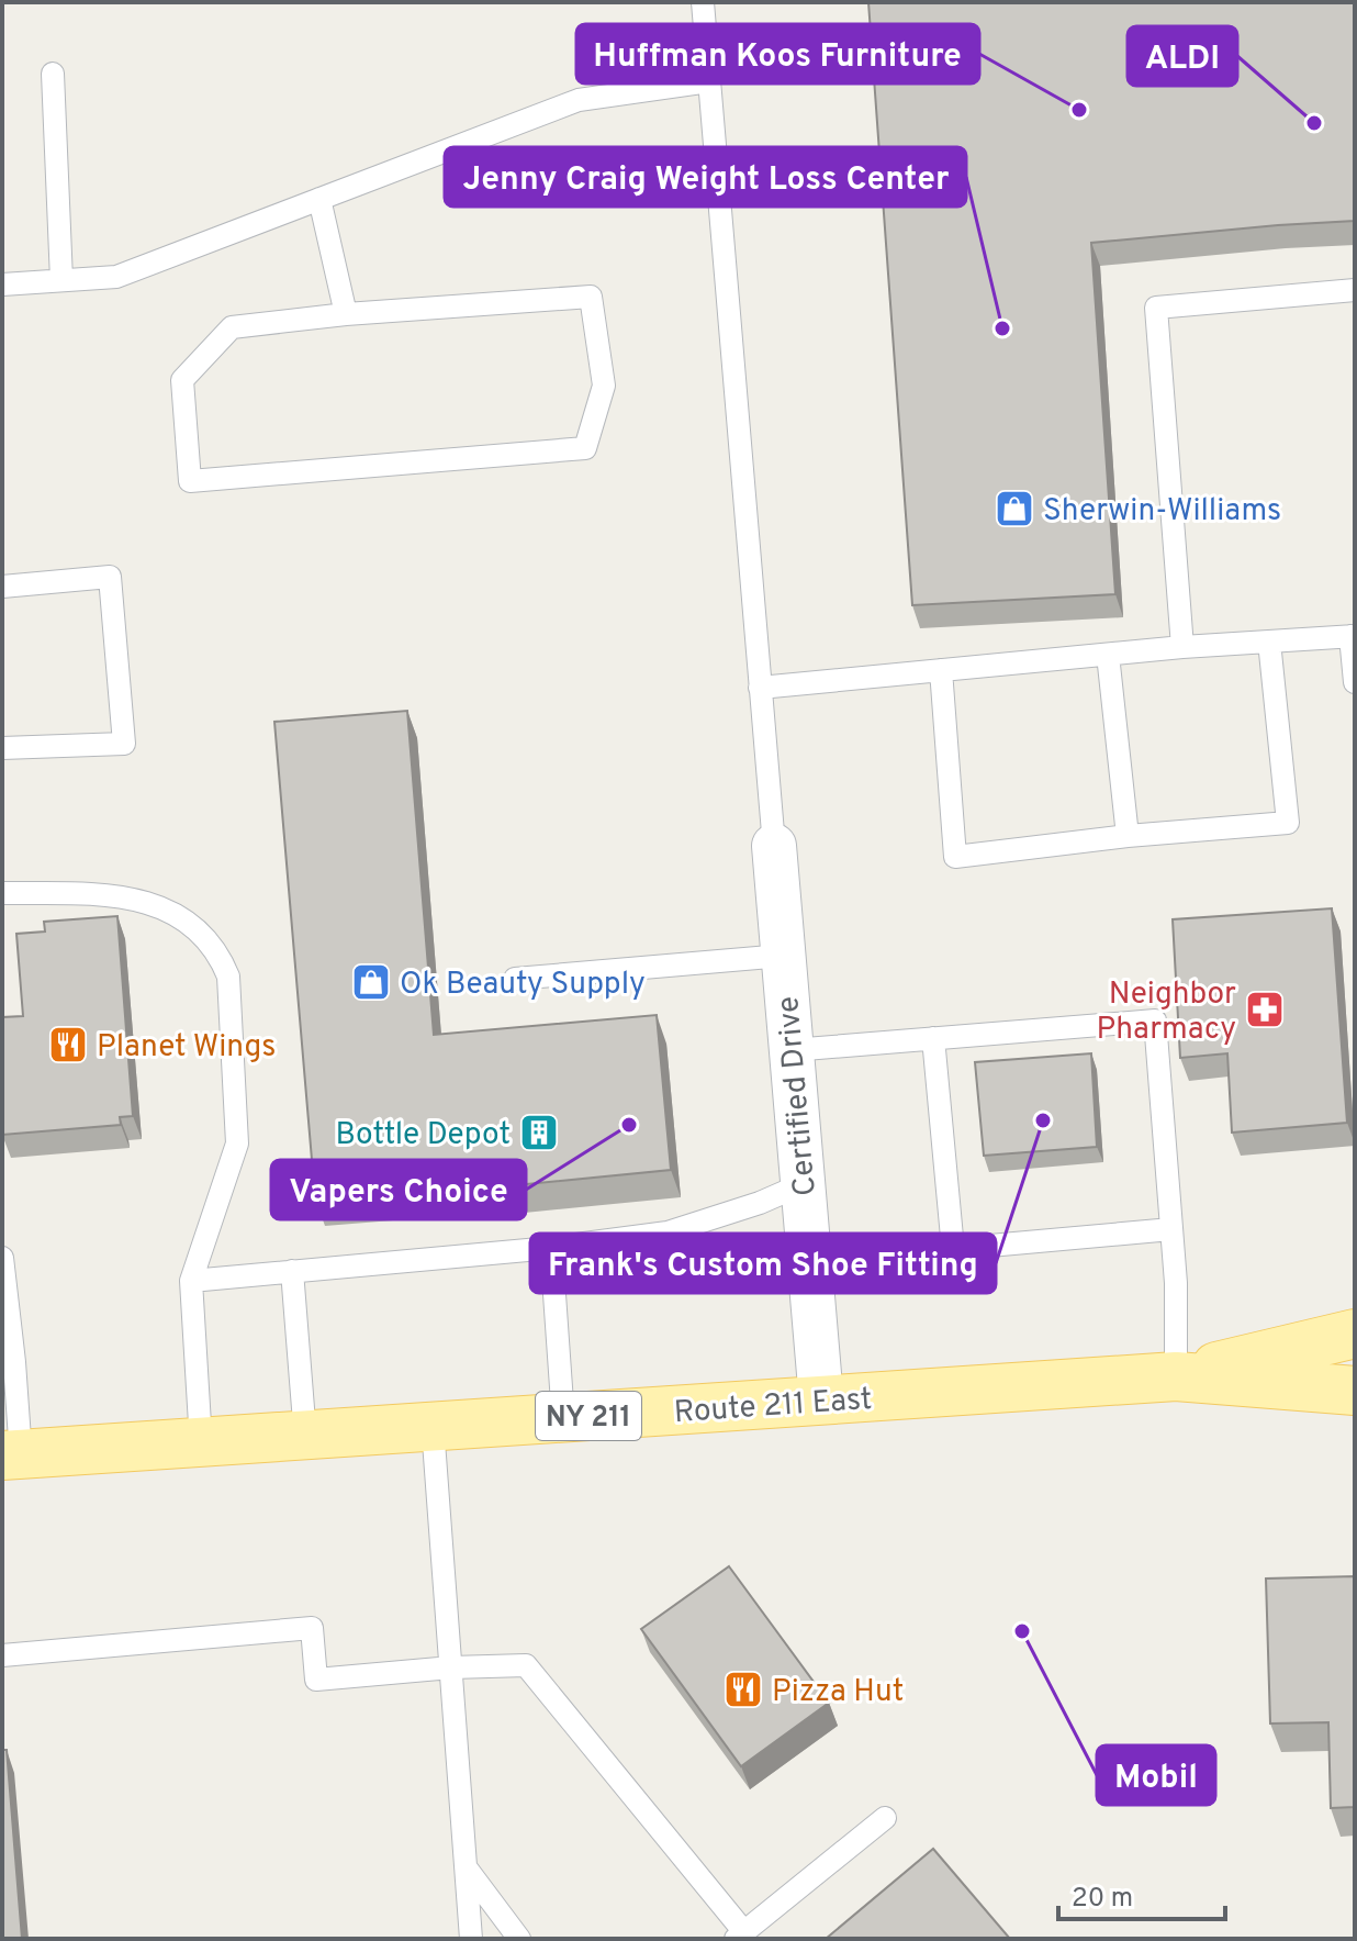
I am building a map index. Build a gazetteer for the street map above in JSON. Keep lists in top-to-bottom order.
{
  "streets": {
    "main road": ["Route 211 East", "NY 211"],
    "street": ["Certified Drive"]
  },
  "crossings": [
    ["Certified Drive", "Route 211 East"]
  ],
  "places": {
    "other": [
      "Huffman Koos Furniture",
      "ALDI",
      "Jenny Craig Weight Loss Center",
      "Frank's Custom Shoe Fitting",
      "Vapers Choice",
      "Mobil"
    ],
    "shop": ["Sherwin-Williams", "Ok Beauty Supply"],
    "pharmacy": ["Neighbor Pharmacy"],
    "restaurant": ["Planet Wings", "Pizza Hut"],
    "building": ["Bottle Depot"]
  },
  "scale_bar": "20 m"
}
